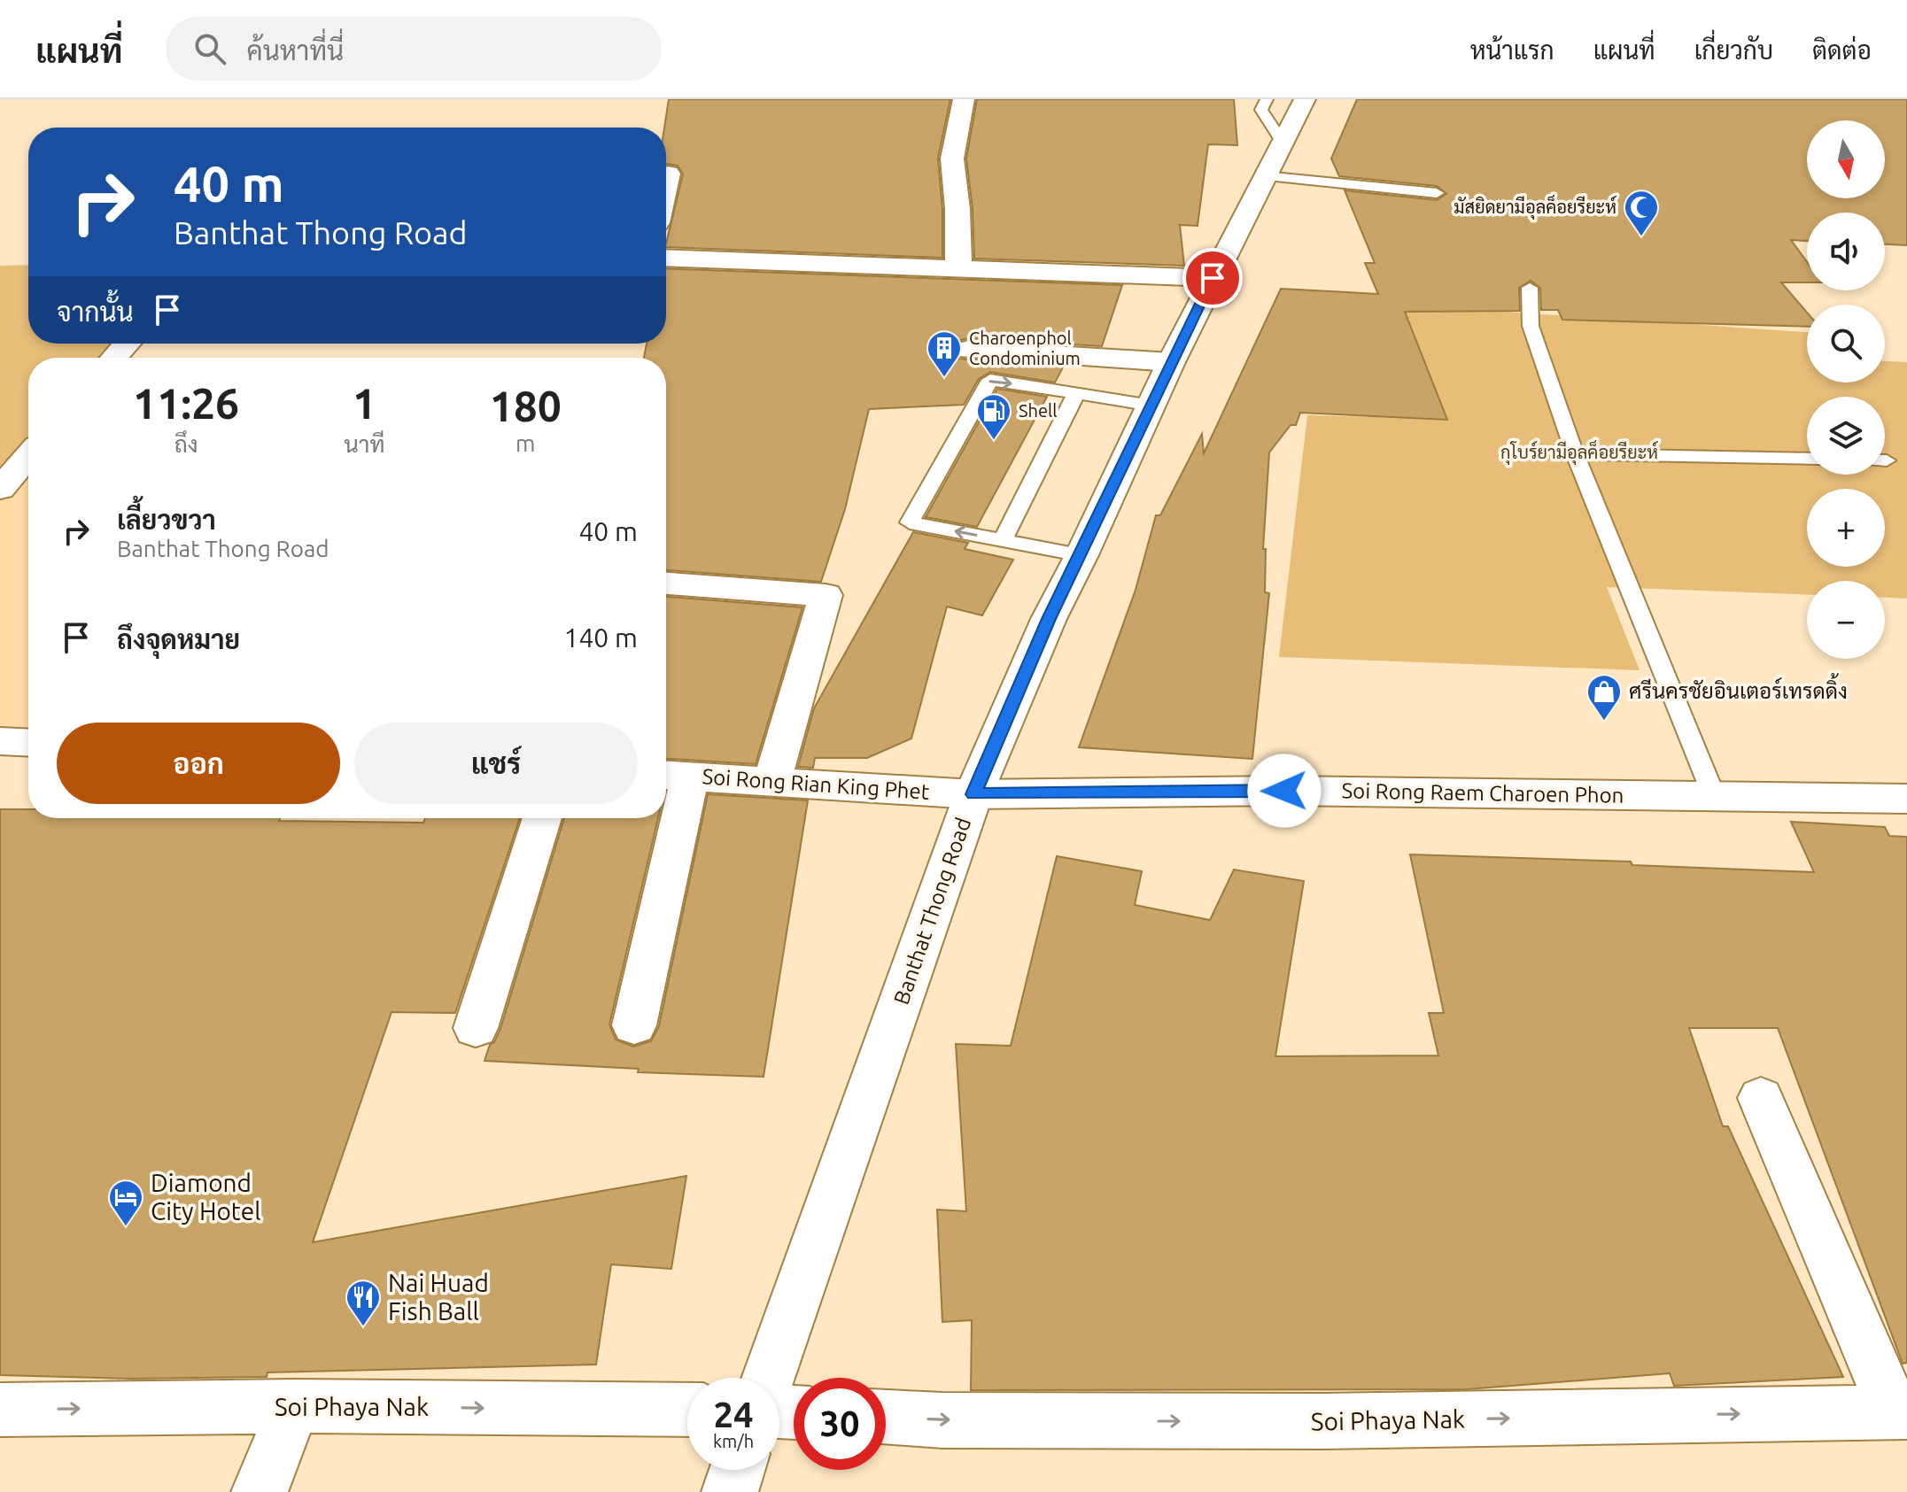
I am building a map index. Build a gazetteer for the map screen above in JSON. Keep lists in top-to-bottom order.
{
  "streets": {
    "street": [
      "Soi Rong Rian King Phet",
      "Soi Rong Raem Charoen Phon",
      "Banthat Thong Road",
      "Soi Phaya Nak"
    ]
  },
  "crossings": [
    ["Soi Rong Rian King Phet", "Soi Rong Raem Charoen Phon"],
    ["Soi Rong Rian King Phet", "Banthat Thong Road"],
    ["Soi Rong Raem Charoen Phon", "Banthat Thong Road"]
  ],
  "one_way": ["Soi Phaya Nak"],
  "parks": ["กุโบร์ยามีอุลค็อยรียะห์"],
  "places": {
    "mosque": ["มัสยิดยามีอุลค็อยรียะห์"],
    "building": ["Charoenphol Condominium"],
    "fuel station": ["Shell"],
    "shop": ["ศรีนครชัยอินเตอร์เทรดดิ้ง"],
    "hotel": ["Diamond City Hotel"],
    "restaurant": ["Nai Huad Fish Ball"]
  },
  "north": "bottom",
  "page": {
    "header": "แผนที่",
    "search": "ค้นหาที่นี่",
    "nav": [
      "หน้าแรก",
      "แผนที่",
      "เกี่ยวกับ",
      "ติดต่อ"
    ],
    "map_buttons": ["+", "−"],
    "turn": ["40 m", "Banthat Thong Road"],
    "then": "จากนั้น",
    "eta": [
      "11:26",
      "ถึง",
      "1",
      "นาที",
      "180",
      "m"
    ],
    "list": [
      {
        "name": "เลี้ยวขวา",
        "note": "Banthat Thong Road",
        "value": "40 m"
      },
      {
        "name": "ถึงจุดหมาย",
        "value": "140 m"
      }
    ],
    "buttons": ["ออก", "แชร์"],
    "speed": "24 km/h",
    "limit": "30"
  }
}
